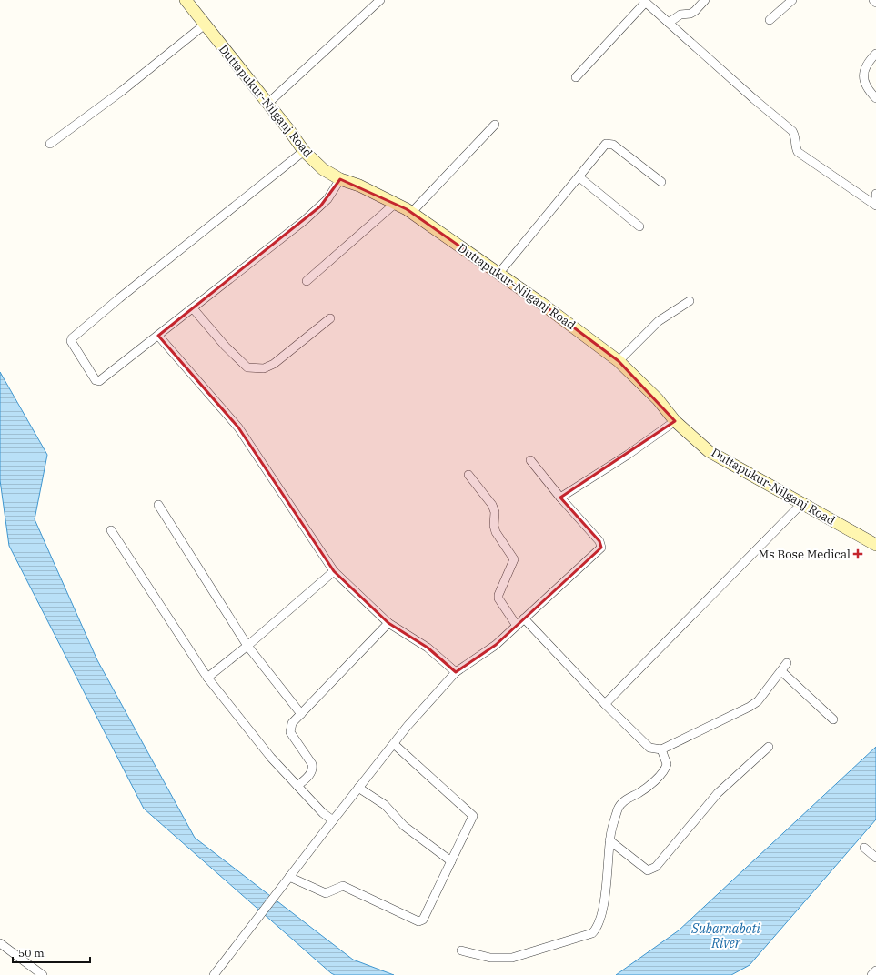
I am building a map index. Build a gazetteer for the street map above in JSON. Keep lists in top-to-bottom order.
{
  "streets": {
    "main road": ["Duttapukur-Nilganj Road"]
  },
  "water": ["Subarnaboti River"],
  "places": {
    "health": ["Ms Bose Medical"]
  },
  "scale_bar": "50 m"
}
